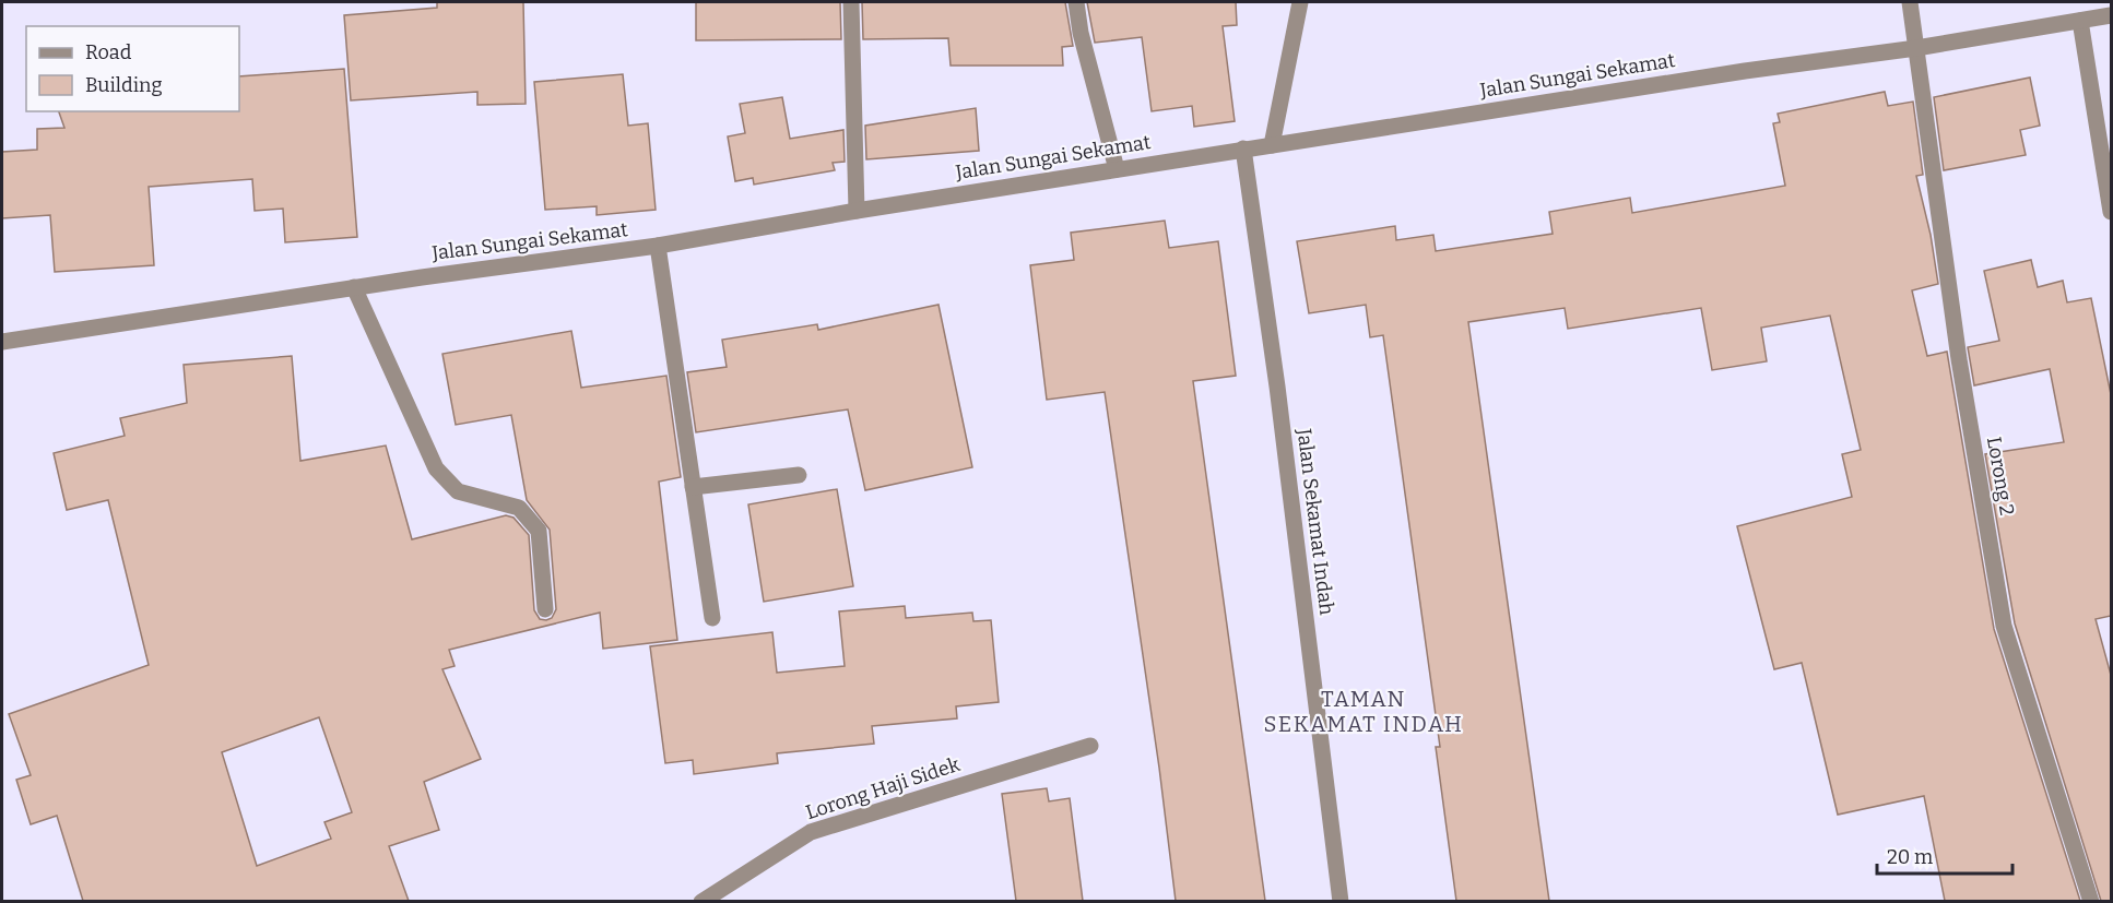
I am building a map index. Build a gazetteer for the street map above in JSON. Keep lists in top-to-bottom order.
{
  "streets": {
    "street": [
      "Jalan Sungai Sekamat",
      "Lorong 2",
      "Jalan Sekamat Indah",
      "Lorong Haji Sidek"
    ]
  },
  "crossings": [
    ["Jalan Sungai Sekamat", "Lorong 2"],
    ["Jalan Sungai Sekamat", "Jalan Sekamat Indah"]
  ],
  "districts": ["TAMAN SEKAMAT INDAH"],
  "legend": ["Road", "Building"],
  "scale_bar": "20 m"
}
